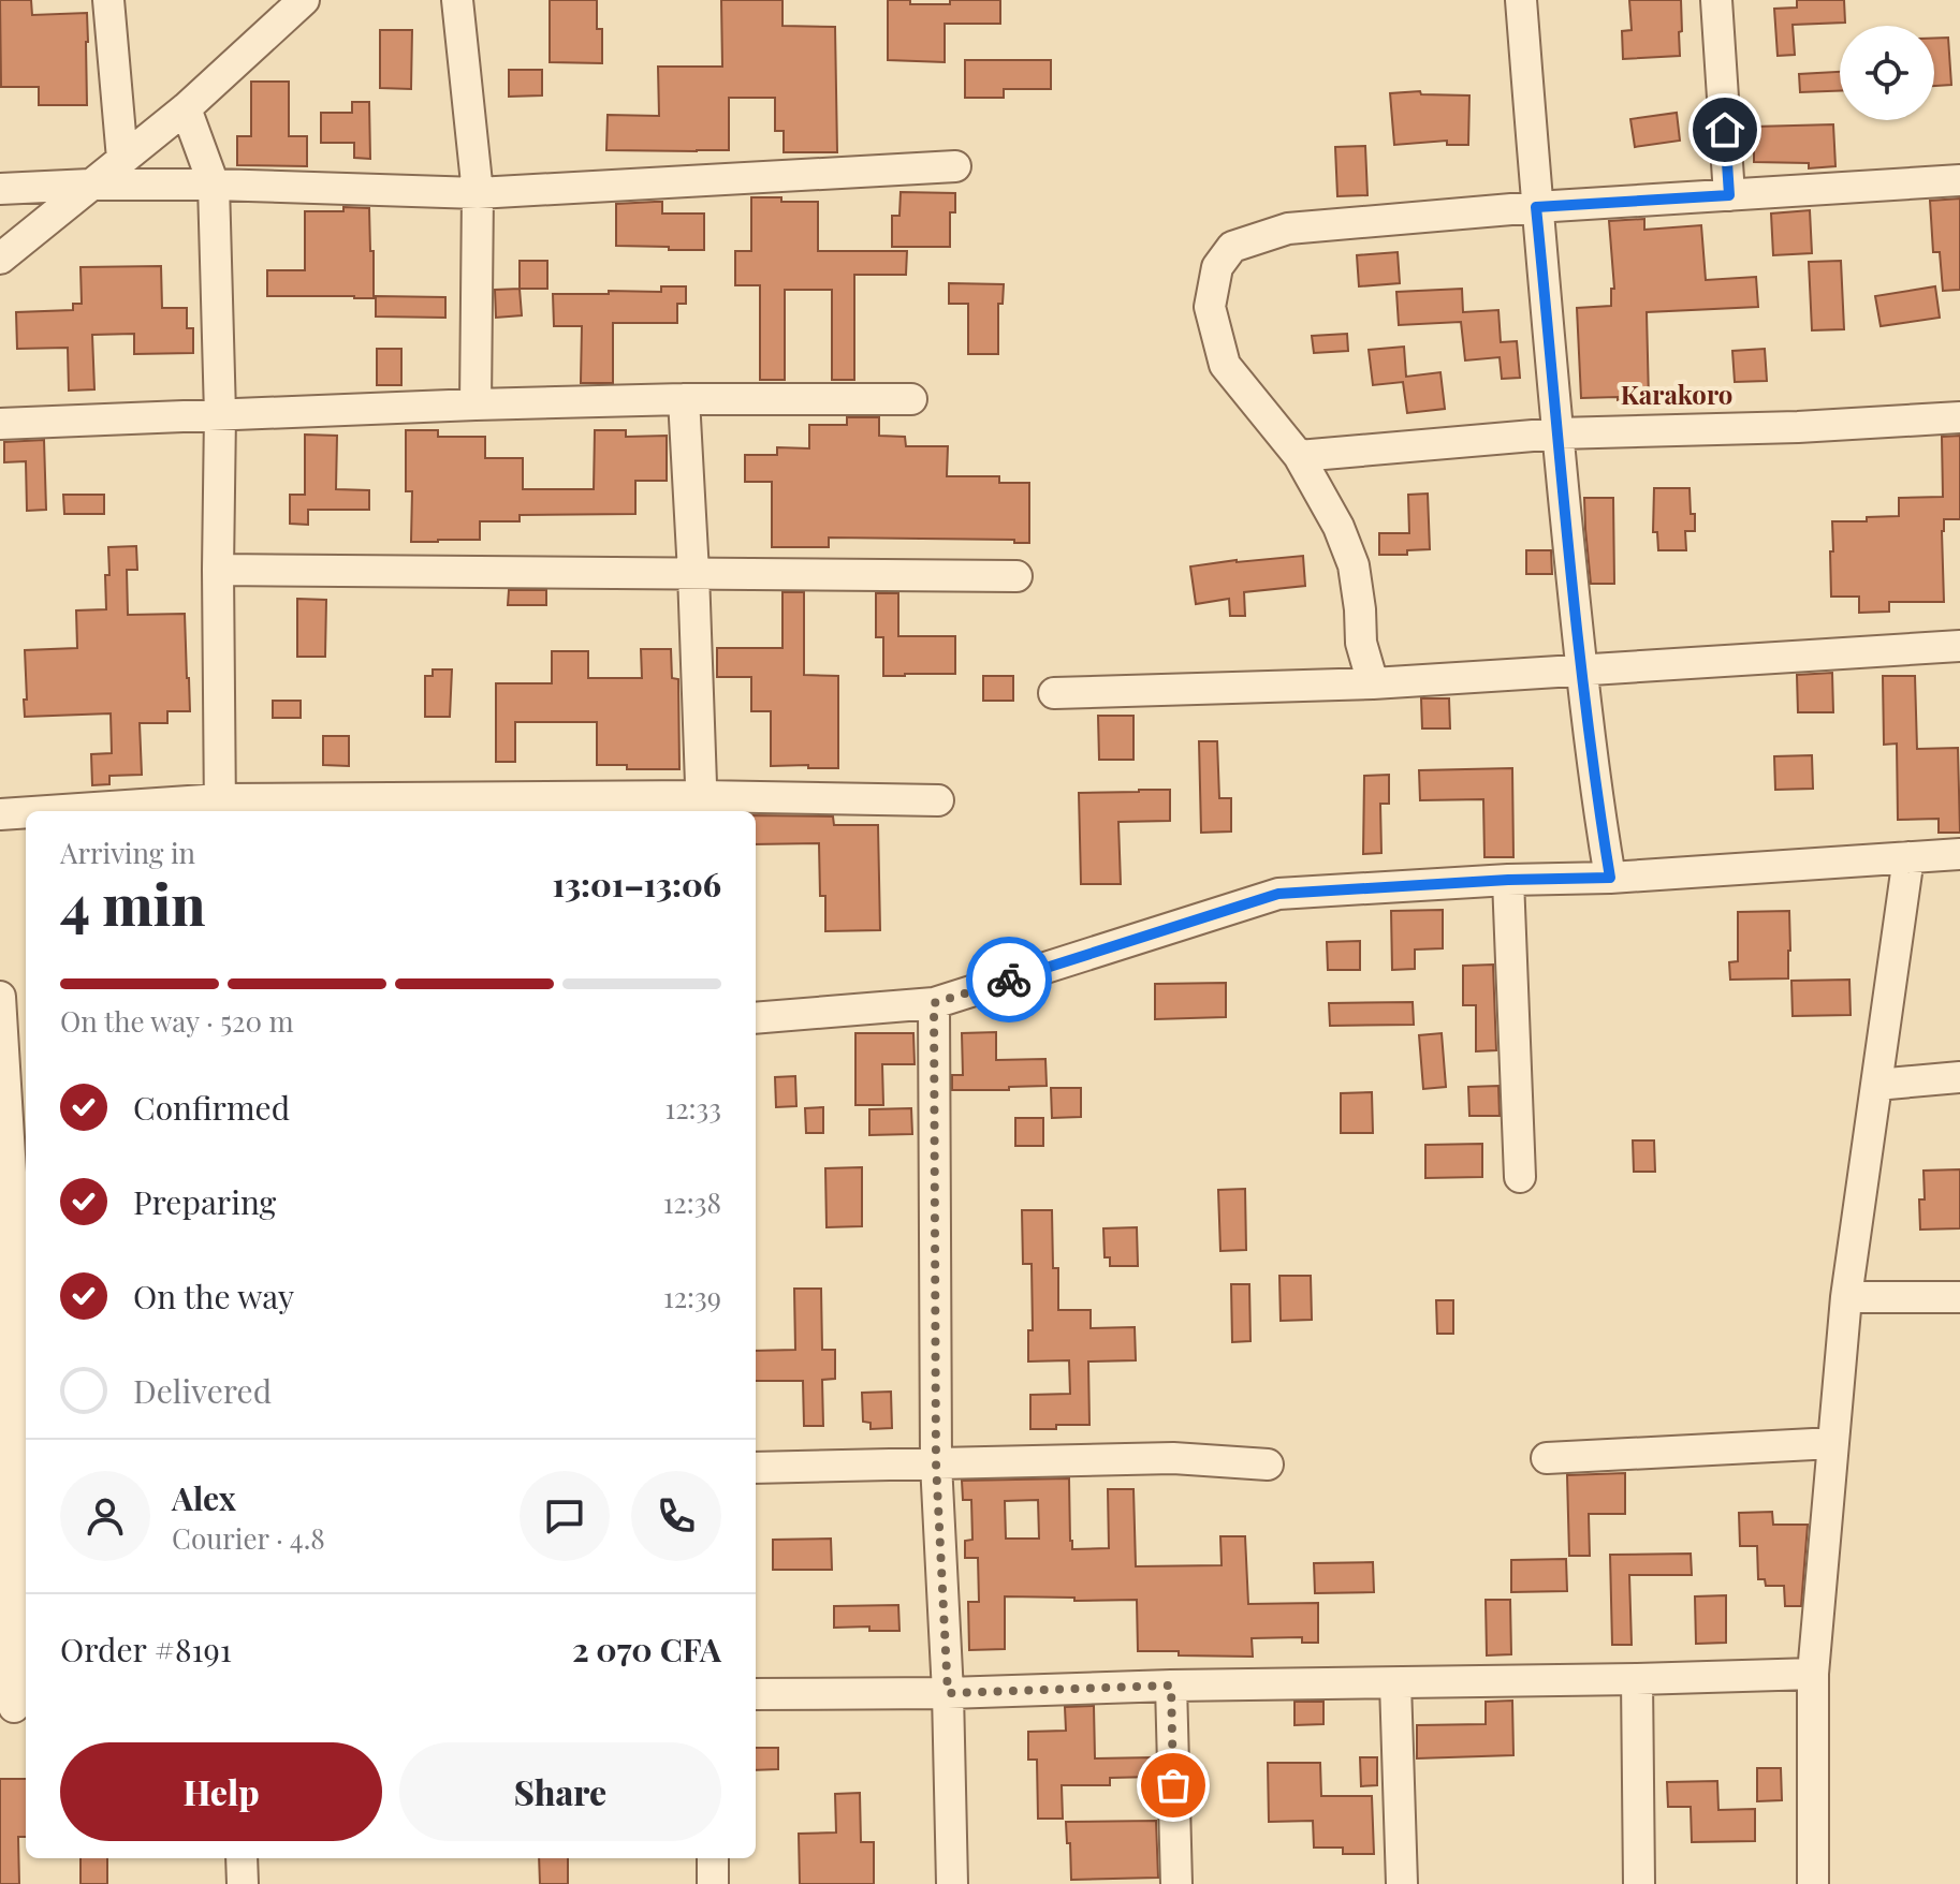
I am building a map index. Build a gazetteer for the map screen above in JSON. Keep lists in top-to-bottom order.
{
  "districts": ["Karakoro"],
  "page": {
    "heading": ["4 min", "Arriving in", "13:01–13:06"],
    "panel": [
      "Alex",
      "Courier · 4.8",
      "Order #8191",
      "2 070 CFA"
    ],
    "bar": "On the way · 520 m",
    "list": [
      ["Confirmed", "12:33"],
      ["Preparing", "12:38"],
      ["On the way", "12:39"],
      "Delivered"
    ],
    "buttons": ["Help", "Share"]
  }
}
